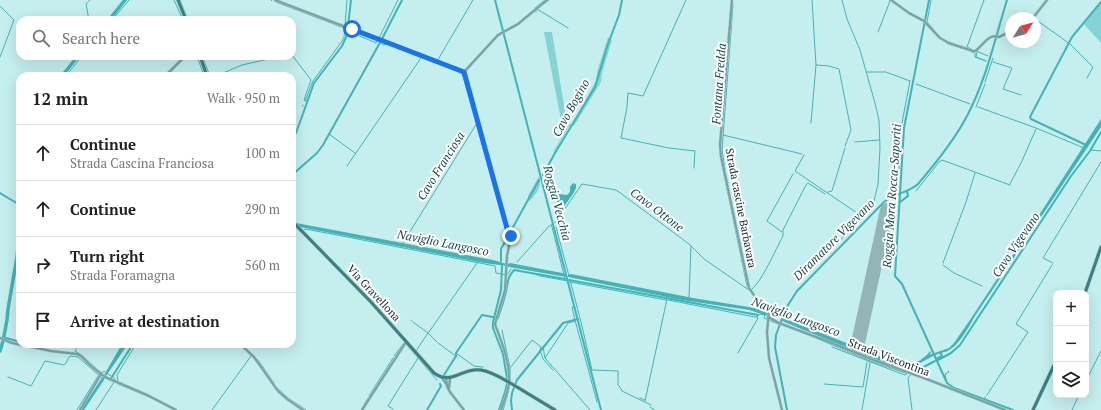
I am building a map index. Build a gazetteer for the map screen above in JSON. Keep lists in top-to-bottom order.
{
  "streets": {
    "main road": ["Via Gravellona"],
    "street": ["Strada cascine Barbavara", "Strada Viscontina"]
  },
  "crossings": [
    ["Strada cascine Barbavara", "Strada Viscontina"]
  ],
  "water": [
    "Fontana Fredda",
    "Cavo Bogino",
    "Cavo Franciosa",
    "Roggia Mora Rocca-Saporiti",
    "Roggia Vecchia",
    "Cavo Ottone",
    "Diramatore Vigevano",
    "Naviglio Langosco",
    "Cavo Vigevano"
  ],
  "north": "top right",
  "page": {
    "search": "Search here",
    "heading": ["12 min", "Walk · 950 m"],
    "list": [
      ["Continue", "Strada Cascina Franciosa", "100 m"],
      ["Continue", "290 m"],
      ["Turn right", "Strada Foramagna", "560 m"],
      "Arrive at destination"
    ],
    "map_buttons": ["+", "−"]
  }
}
